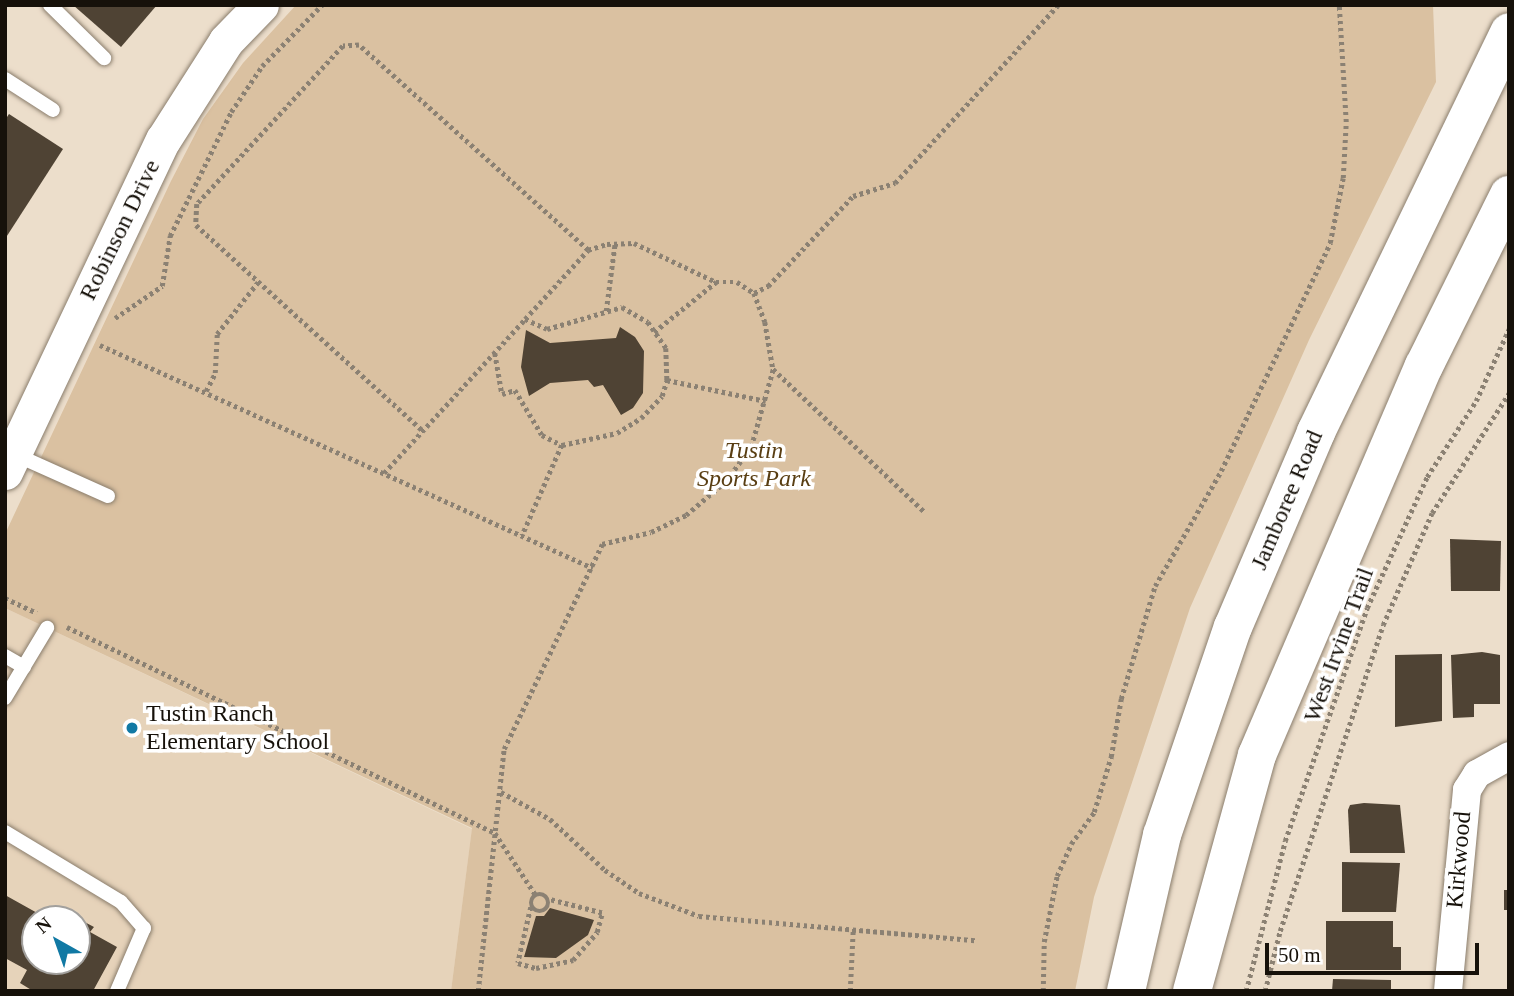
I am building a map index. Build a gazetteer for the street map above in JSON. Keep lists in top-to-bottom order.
{
  "streets": {
    "main road": ["Jamboree Road"],
    "street": ["Robinson Drive", "Kirkwood"],
    "path": ["West Irvine Trail"]
  },
  "parks": ["Tustin Sports Park"],
  "places": ["Tustin Ranch Elementary School"],
  "scale_bar": "50 m",
  "north": "top left"
}
